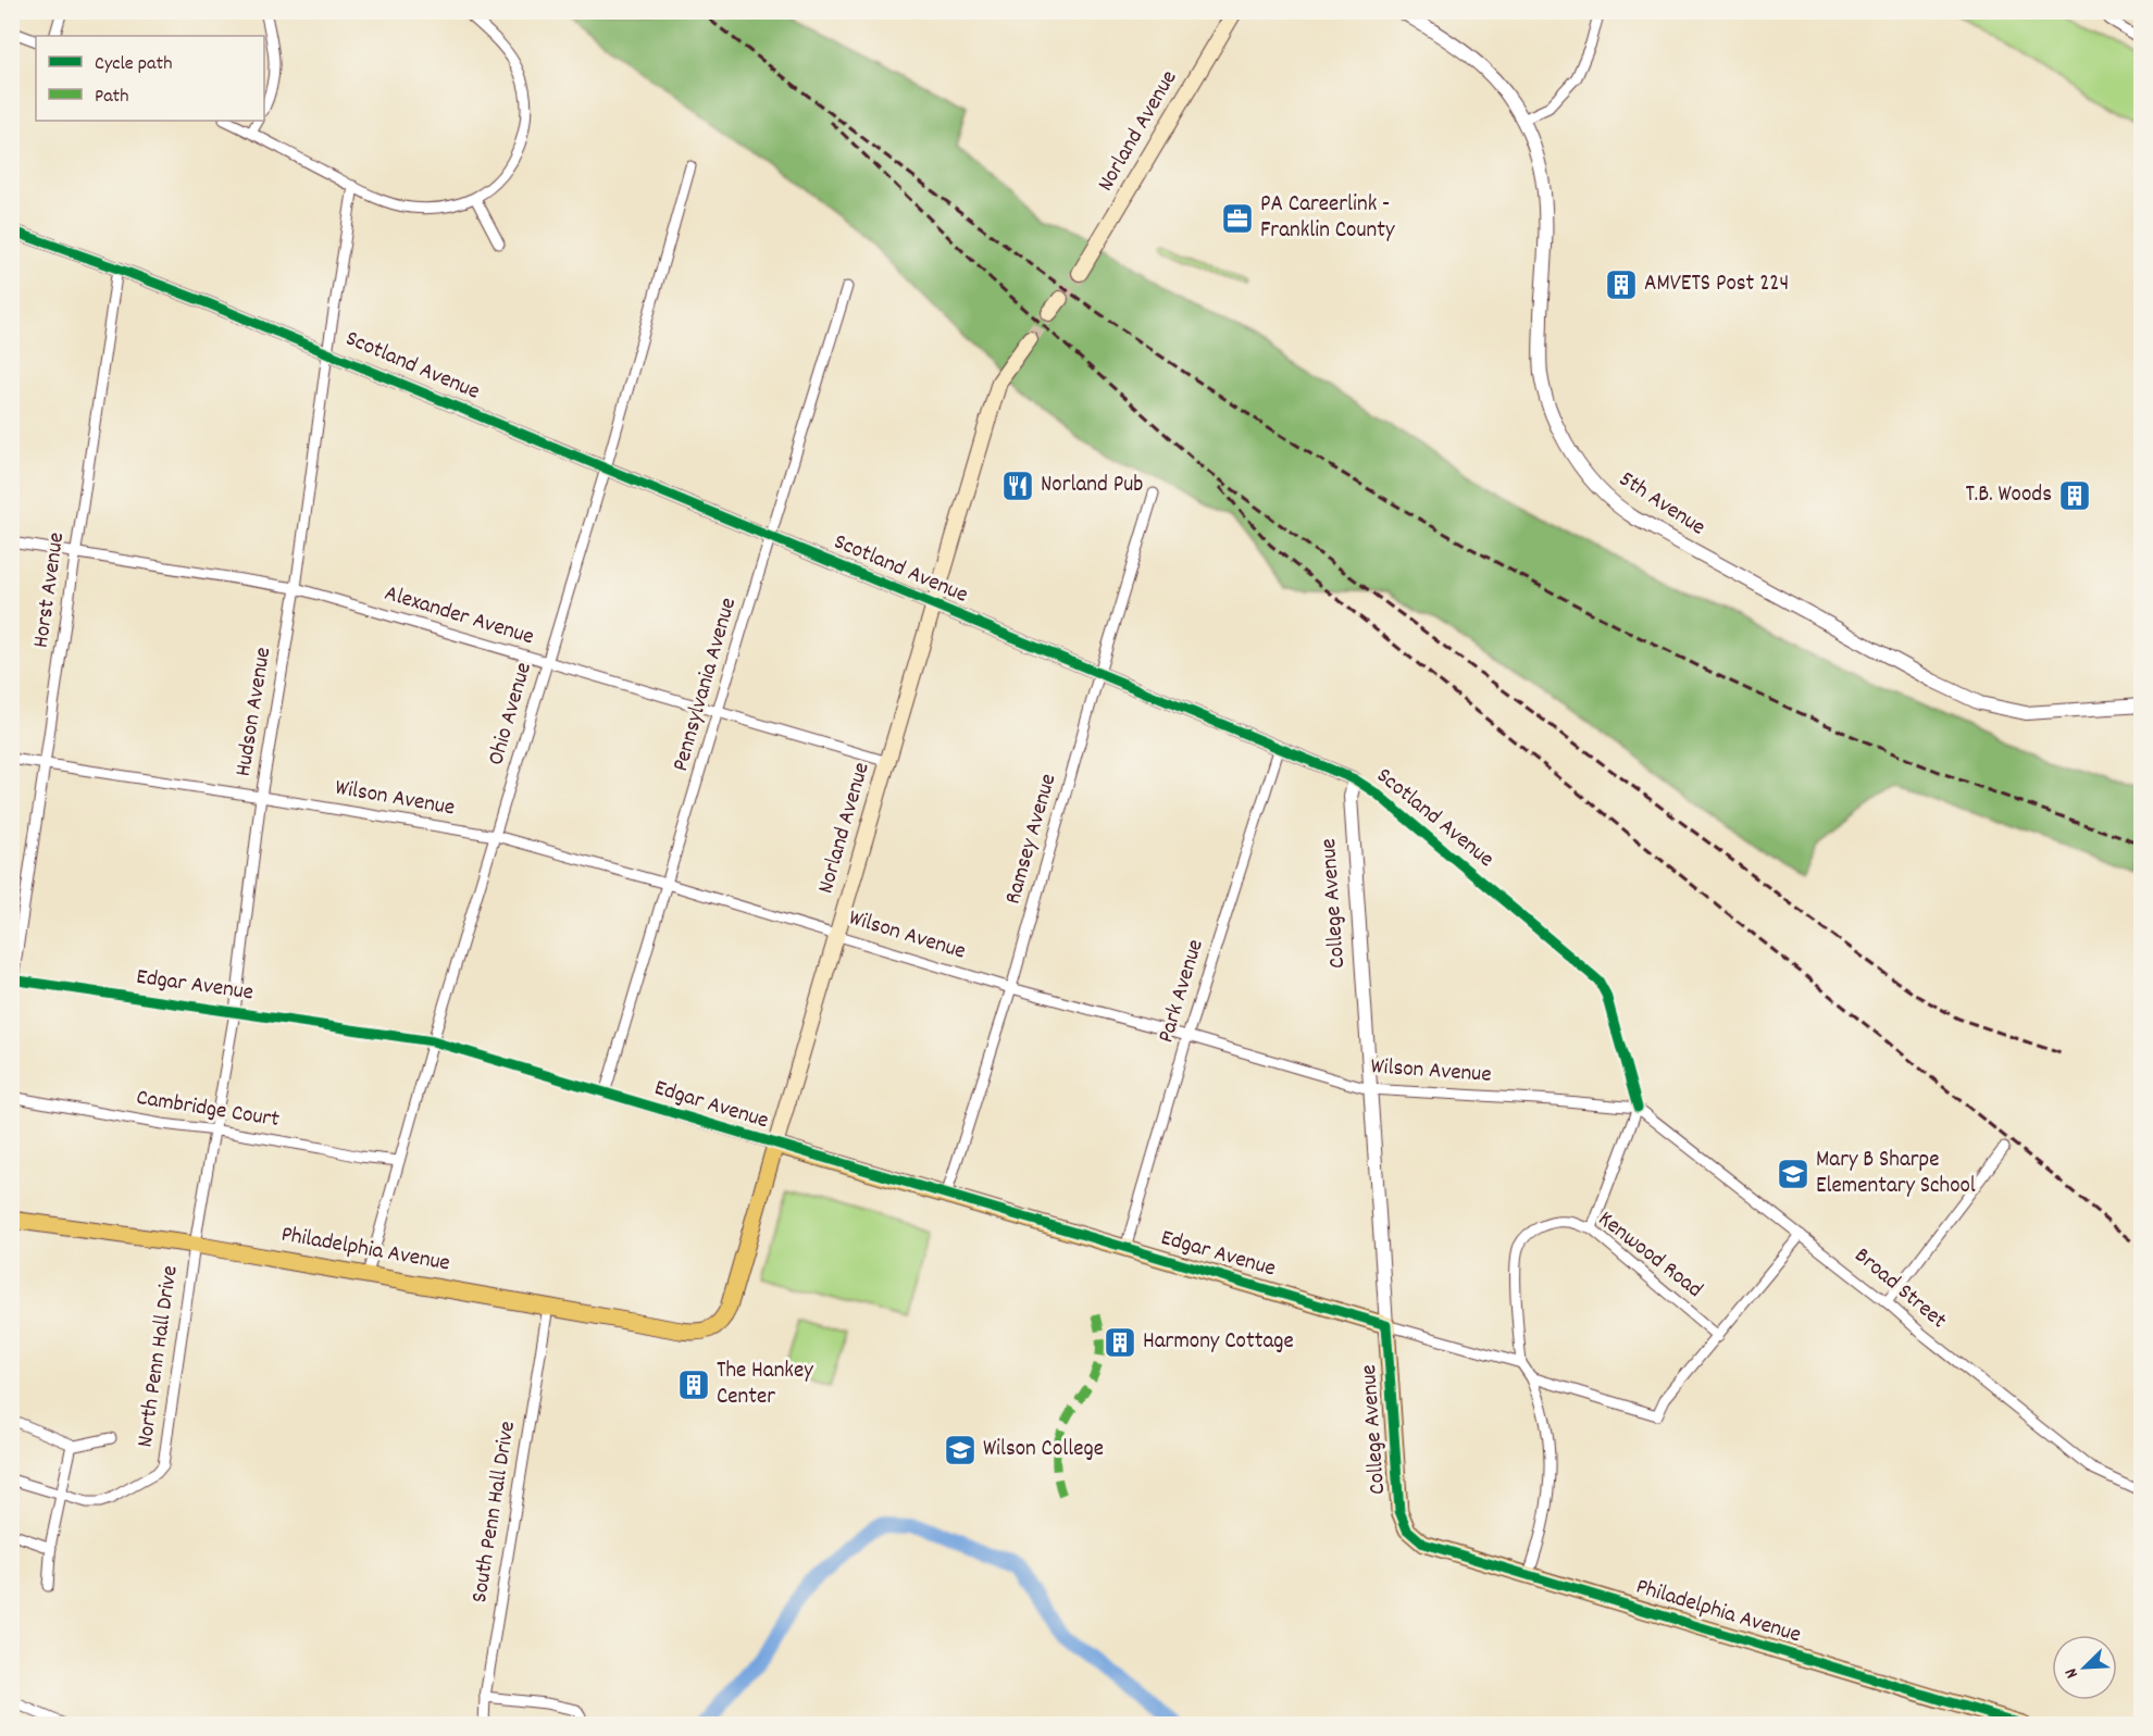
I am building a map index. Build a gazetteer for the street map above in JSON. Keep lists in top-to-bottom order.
{
  "streets": {
    "main road": [
      "Norland Avenue",
      "College Avenue",
      "Edgar Avenue",
      "Philadelphia Avenue"
    ],
    "street": [
      "Scotland Avenue",
      "5th Avenue",
      "Horst Avenue",
      "Alexander Avenue",
      "Pennsylvania Avenue",
      "Hudson Avenue",
      "Ohio Avenue",
      "Wilson Avenue",
      "Ramsey Avenue",
      "Park Avenue",
      "Cambridge Court",
      "Kenwood Road",
      "Broad Street",
      "North Penn Hall Drive",
      "South Penn Hall Drive"
    ]
  },
  "crossings": [
    ["Norland Avenue", "Scotland Avenue"],
    ["Norland Avenue", "Alexander Avenue"],
    ["Norland Avenue", "Wilson Avenue"],
    ["Norland Avenue", "Edgar Avenue"],
    ["Norland Avenue", "Philadelphia Avenue"],
    ["Scotland Avenue", "Horst Avenue"],
    ["Scotland Avenue", "Pennsylvania Avenue"],
    ["Scotland Avenue", "Hudson Avenue"],
    ["Scotland Avenue", "Ohio Avenue"],
    ["Scotland Avenue", "Wilson Avenue"],
    ["Scotland Avenue", "Ramsey Avenue"],
    ["Scotland Avenue", "College Avenue"],
    ["Scotland Avenue", "Park Avenue"],
    ["Scotland Avenue", "Broad Street"],
    ["Horst Avenue", "Alexander Avenue"],
    ["Horst Avenue", "Wilson Avenue"],
    ["Horst Avenue", "Edgar Avenue"],
    ["Alexander Avenue", "Pennsylvania Avenue"],
    ["Alexander Avenue", "Hudson Avenue"],
    ["Alexander Avenue", "Ohio Avenue"],
    ["Pennsylvania Avenue", "Wilson Avenue"],
    ["Pennsylvania Avenue", "Edgar Avenue"],
    ["Hudson Avenue", "Wilson Avenue"],
    ["Hudson Avenue", "Edgar Avenue"],
    ["Hudson Avenue", "Cambridge Court"],
    ["Hudson Avenue", "Philadelphia Avenue"],
    ["Hudson Avenue", "North Penn Hall Drive"],
    ["Ohio Avenue", "Wilson Avenue"],
    ["Ohio Avenue", "Edgar Avenue"],
    ["Ohio Avenue", "Cambridge Court"],
    ["Ohio Avenue", "Philadelphia Avenue"],
    ["Wilson Avenue", "Ramsey Avenue"],
    ["Wilson Avenue", "College Avenue"],
    ["Wilson Avenue", "Park Avenue"],
    ["Wilson Avenue", "Broad Street"],
    ["Ramsey Avenue", "Edgar Avenue"],
    ["College Avenue", "Edgar Avenue"],
    ["College Avenue", "Philadelphia Avenue"],
    ["Edgar Avenue", "Park Avenue"],
    ["Edgar Avenue", "Kenwood Road"],
    ["Philadelphia Avenue", "North Penn Hall Drive"],
    ["Philadelphia Avenue", "South Penn Hall Drive"]
  ],
  "places": {
    "office": ["PA Careerlink - Franklin County"],
    "building": [
      "AMVETS Post 224",
      "T.B. Woods",
      "Harmony Cottage",
      "The Hankey Center"
    ],
    "restaurant": ["Norland Pub"],
    "school or university": ["Mary B Sharpe Elementary School", "Wilson College"]
  },
  "legend": ["Cycle path", "Path"],
  "north": "bottom left"
}
